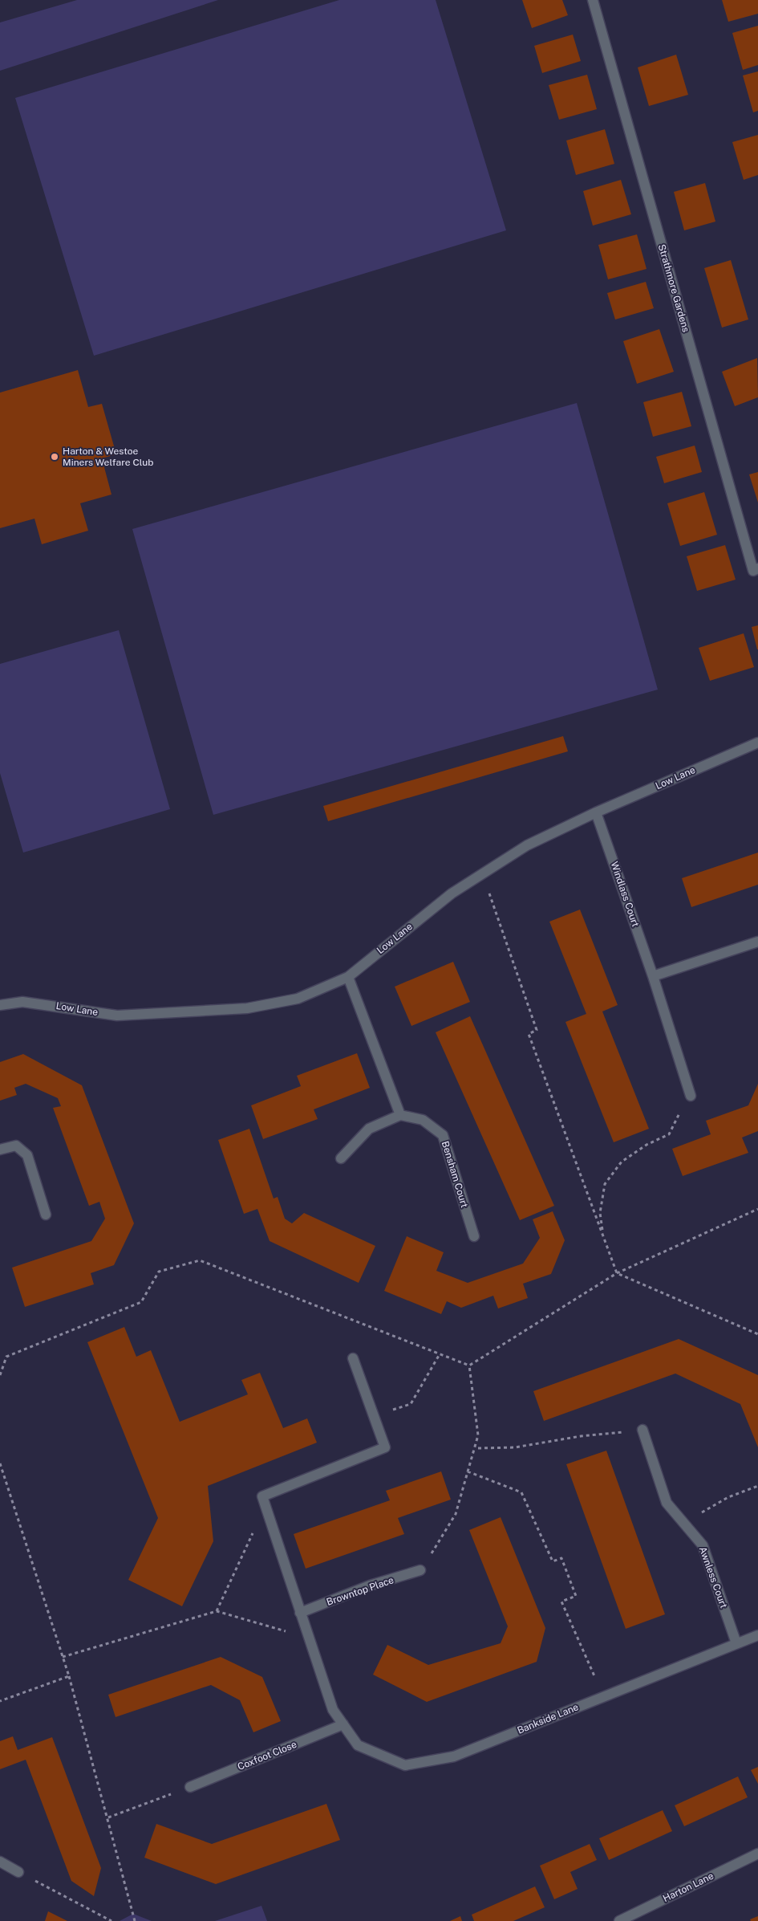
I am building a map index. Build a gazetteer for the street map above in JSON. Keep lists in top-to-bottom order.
{
  "streets": {
    "street": [
      "Strathmore Gardens",
      "Low Lane",
      "Windlass Court",
      "Bensham Court",
      "Awnless Court",
      "Browntop Place",
      "Bankside Lane",
      "Coxfoot Close",
      "Harton Lane"
    ]
  },
  "crossings": [
    ["Low Lane", "Windlass Court"],
    ["Awnless Court", "Bankside Lane"],
    ["Bankside Lane", "Coxfoot Close"]
  ],
  "places": ["Harton & Westoe Miners Welfare Club"]
}
